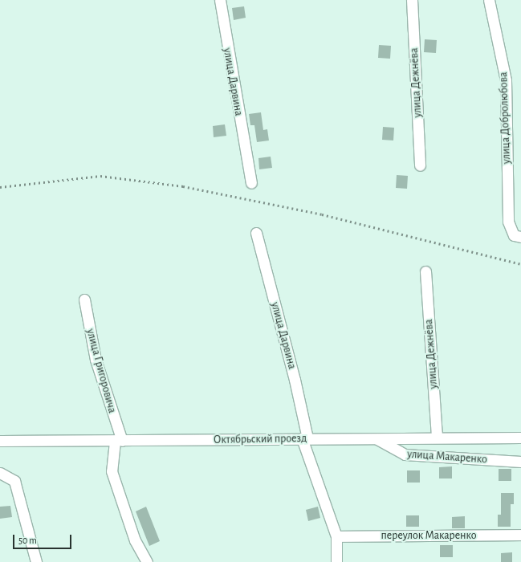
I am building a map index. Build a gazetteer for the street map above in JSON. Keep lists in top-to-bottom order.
{
  "streets": {
    "street": [
      "улица Дарвина",
      "улица Дежнёва",
      "улица Добролюбова",
      "улица Григоровича",
      "Октябрьский проезд",
      "улица Макаренко",
      "переулок Макаренко"
    ]
  },
  "crossings": [
    ["улица Дарвина", "Октябрьский проезд"],
    ["улица Дарвина", "переулок Макаренко"],
    ["улица Дежнёва", "Октябрьский проезд"],
    ["улица Григоровича", "Октябрьский проезд"],
    ["Октябрьский проезд", "улица Макаренко"]
  ],
  "scale_bar": "50 m"
}
